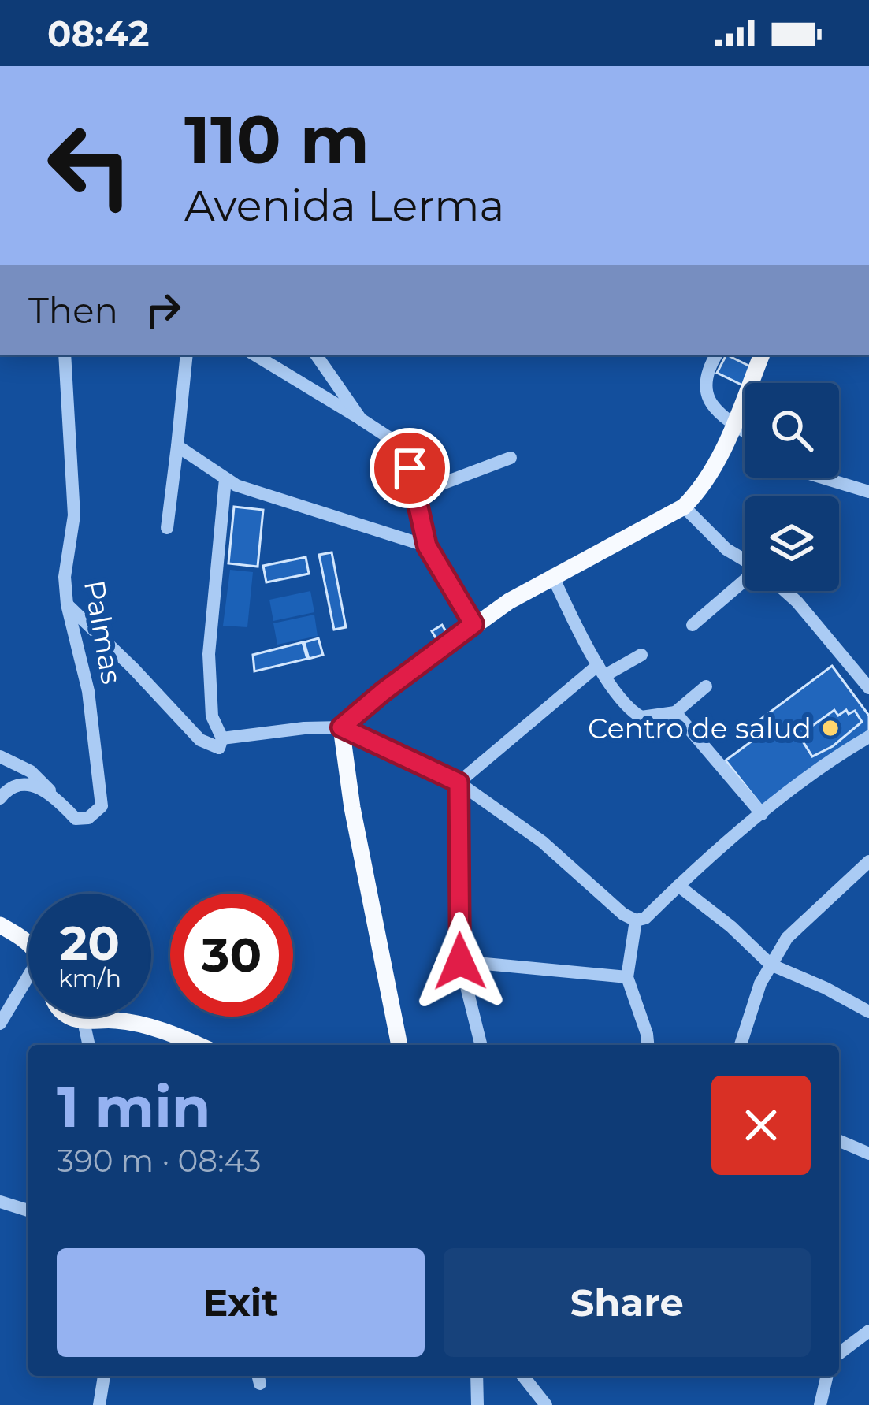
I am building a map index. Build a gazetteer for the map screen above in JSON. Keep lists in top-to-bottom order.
{
  "streets": {
    "street": ["Palmas"]
  },
  "places": ["Centro de salud"],
  "page": {
    "status": "08:42",
    "turn": ["110 m", "Avenida Lerma"],
    "then": "Then",
    "speed": "20 km/h",
    "limit": "30",
    "heading": ["1 min", "390 m · 08:43"],
    "buttons": ["Exit", "Share"]
  }
}
